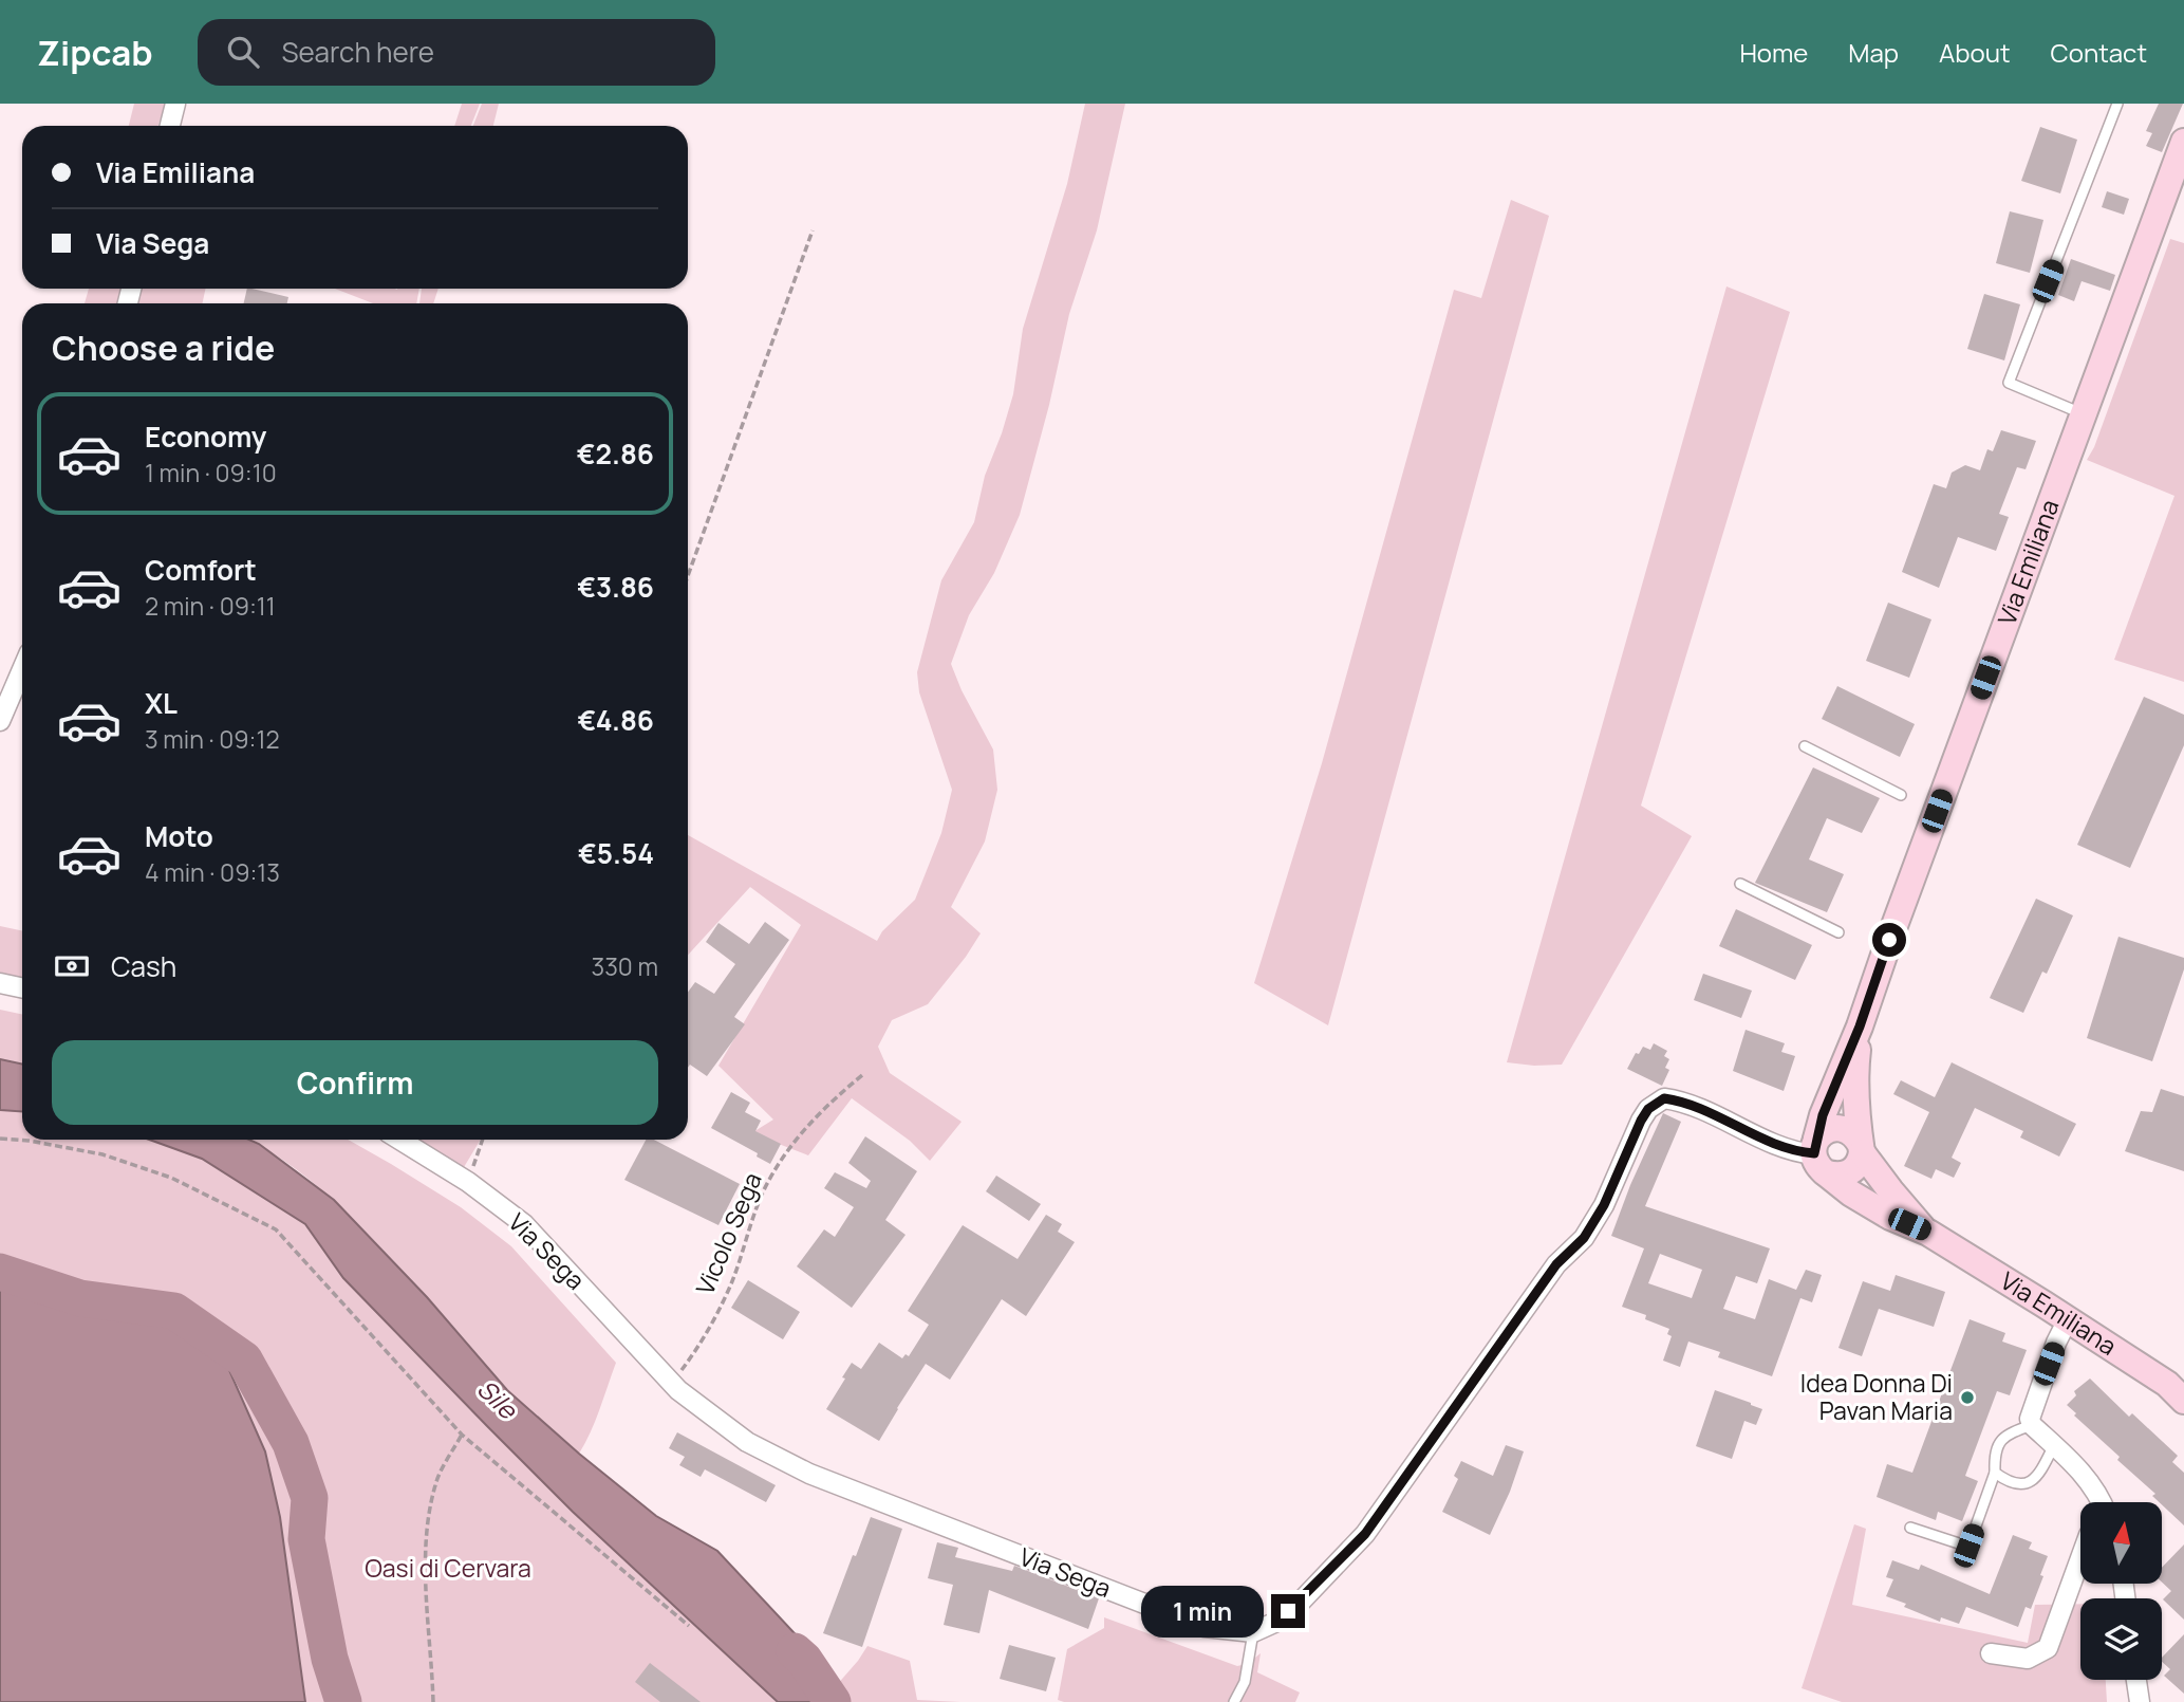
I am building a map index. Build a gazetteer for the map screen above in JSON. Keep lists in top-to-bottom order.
{
  "streets": {
    "main road": ["Via Emiliana"],
    "street": ["Via Sega"],
    "path": ["Vicolo Sega"]
  },
  "crossings": [
    ["Vicolo Sega", "Via Sega"]
  ],
  "water": ["Sile"],
  "parks": ["Oasi di Cervara"],
  "places": ["Idea Donna Di Pavan Maria"],
  "north": "top",
  "page": {
    "header": "Zipcab",
    "search": "Search here",
    "nav": [
      "Home",
      "Map",
      "About",
      "Contact"
    ],
    "banner": ["Via Emiliana", "Via Sega"],
    "heading": "Choose a ride",
    "list": [
      {
        "name": "Economy",
        "note": "1 min · 09:10",
        "value": "€2.86"
      },
      {
        "name": "Comfort",
        "note": "2 min · 09:11",
        "value": "€3.86"
      },
      {
        "name": "XL",
        "note": "3 min · 09:12",
        "value": "€4.86"
      },
      {
        "name": "Moto",
        "note": "4 min · 09:13",
        "value": "€5.54"
      }
    ],
    "pay": ["Cash", "330 m"],
    "buttons": "Confirm",
    "bubble": "1 min"
  }
}
